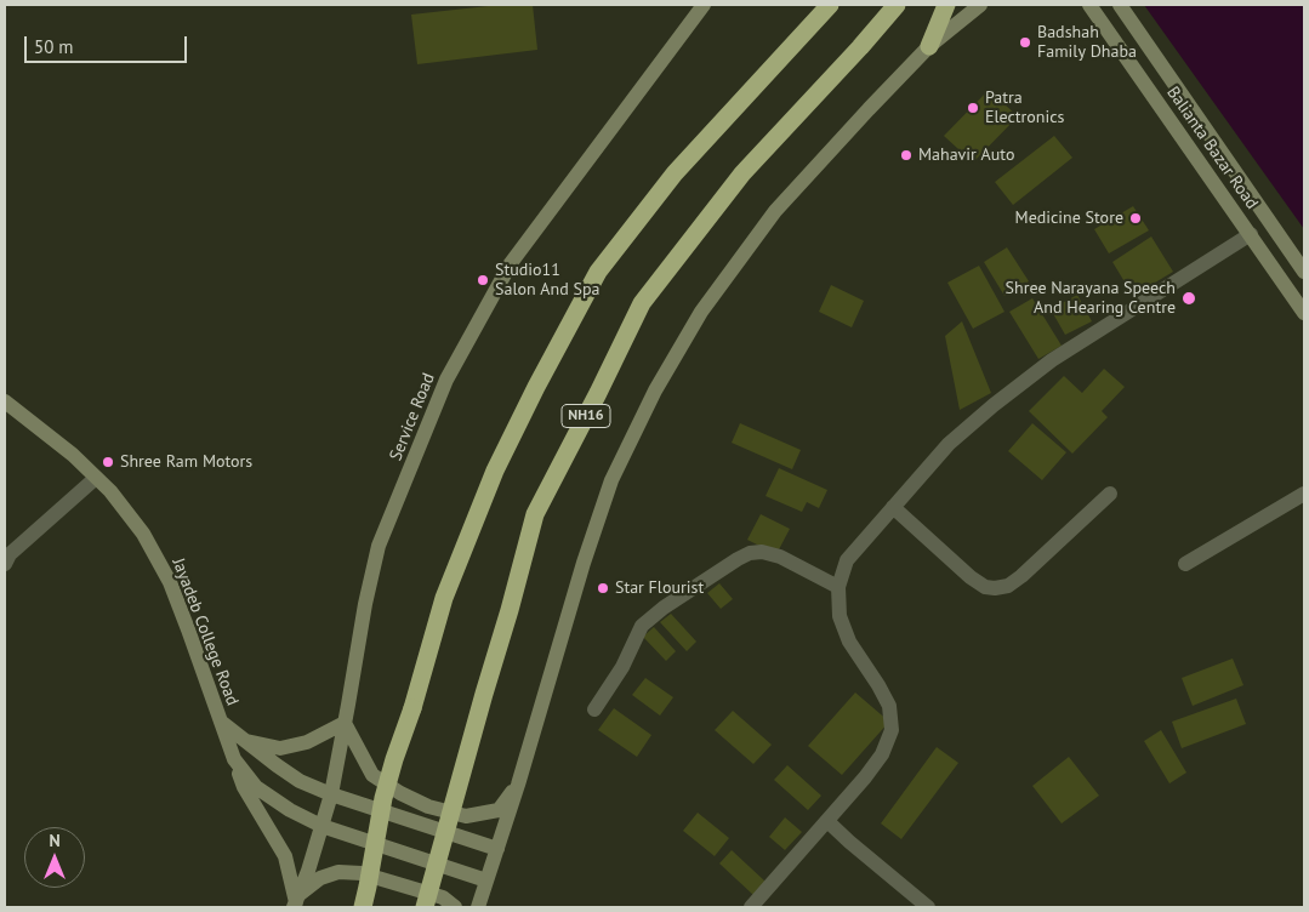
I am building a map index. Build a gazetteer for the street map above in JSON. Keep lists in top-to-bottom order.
{
  "streets": {
    "highway": ["NH16"],
    "street": ["Balianta Bazar Road", "Service Road", "Jayadeb College Road"]
  },
  "crossings": [
    ["Service Road", "Jayadeb College Road"]
  ],
  "places": [
    "Badshah Family Dhaba",
    "Patra Electronics",
    "Mahavir Auto",
    "Medicine Store",
    "Studio11 Salon And Spa",
    "Shree Narayana Speech And Hearing Centre",
    "Shree Ram Motors",
    "Star Flourist"
  ],
  "scale_bar": "50 m",
  "north": "top"
}
